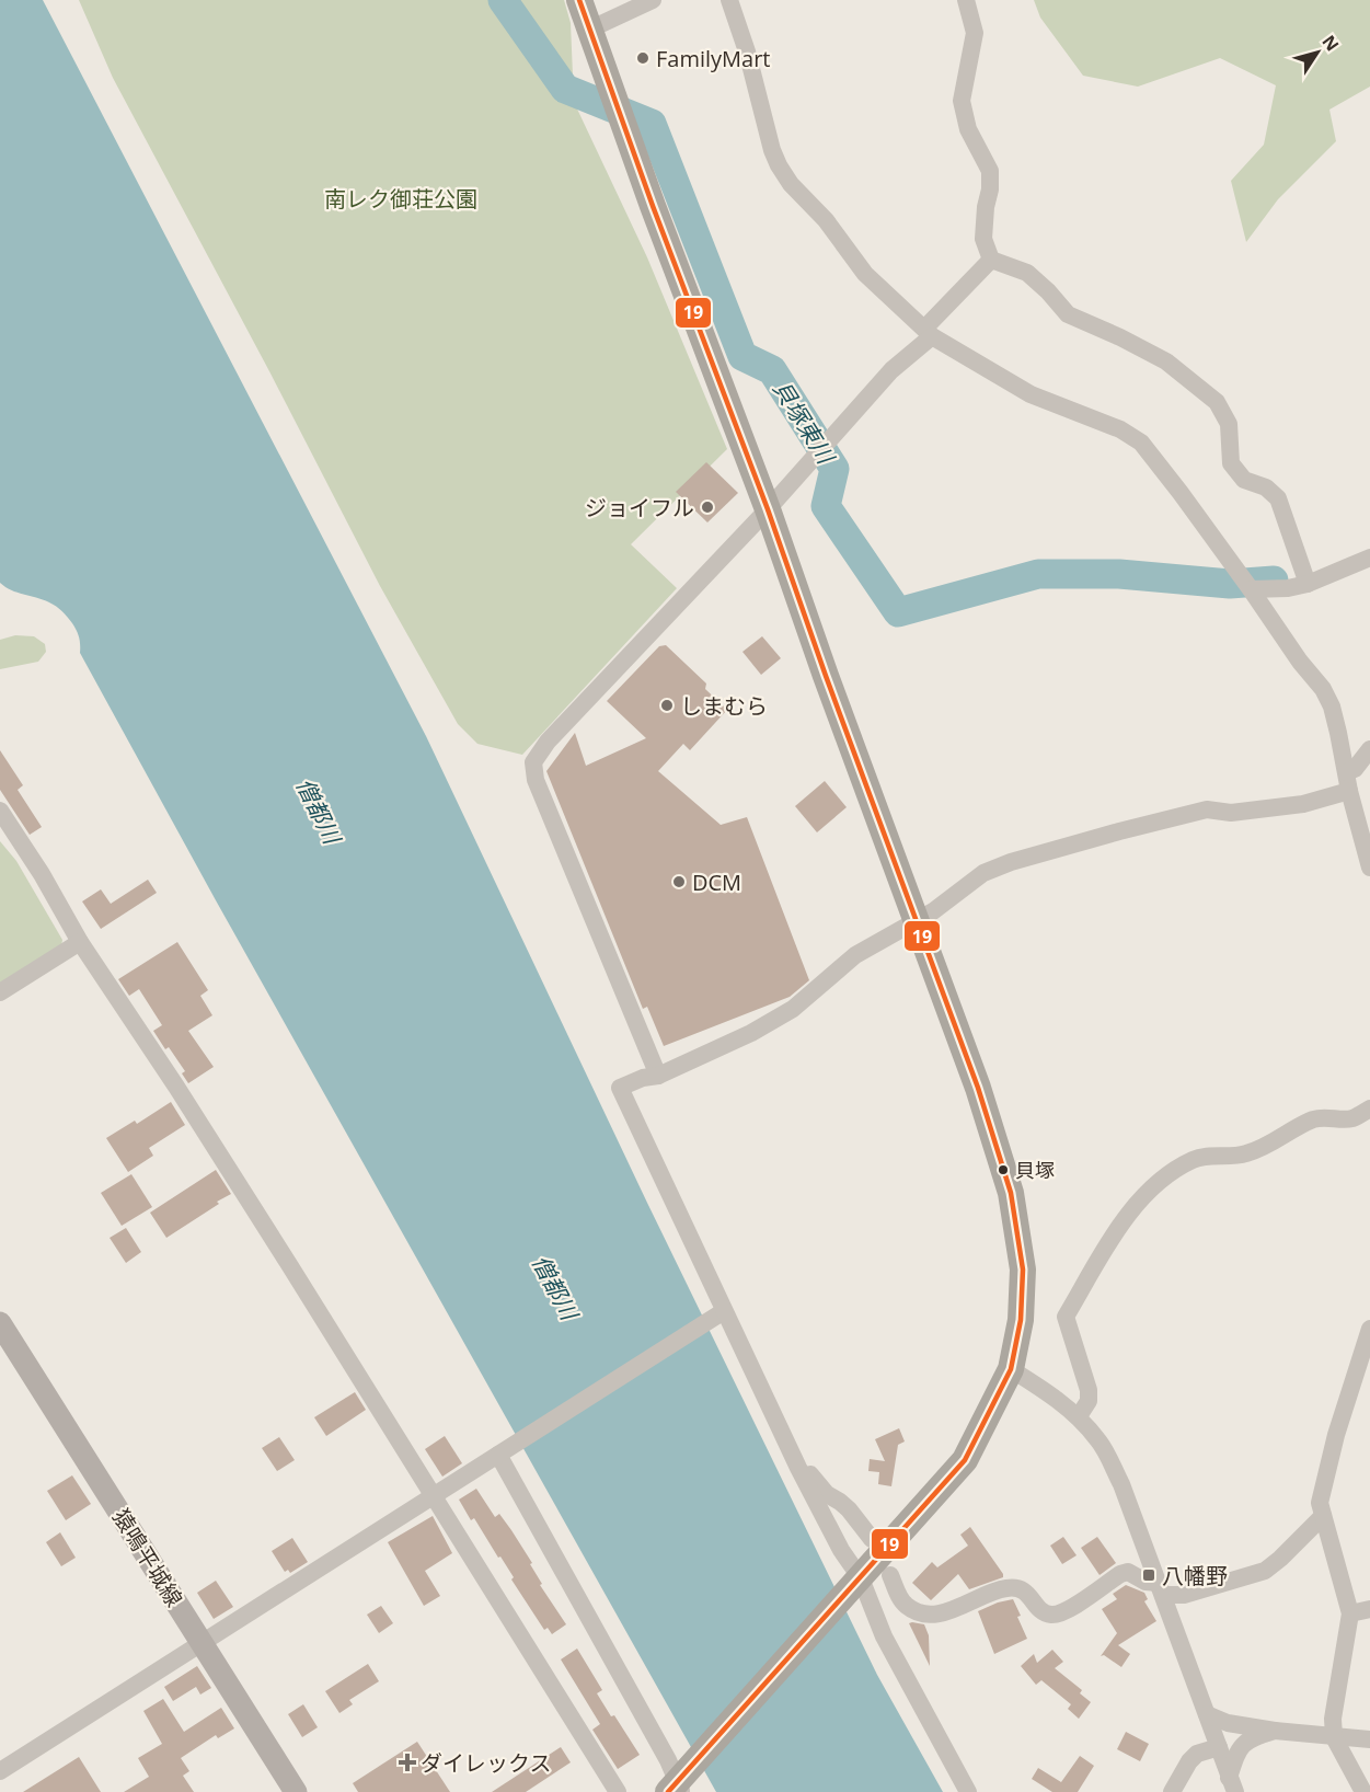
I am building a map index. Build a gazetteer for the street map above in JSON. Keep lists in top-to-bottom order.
{
  "streets": {
    "main road": ["猿鳴平城線"]
  },
  "water": ["貝塚東川", "僧都川"],
  "parks": ["南レク御荘公園"],
  "places": {
    "other": [
      "FamilyMart",
      "ジョイフル",
      "しまむら",
      "DCM",
      "貝塚"
    ],
    "transit": ["八幡野"],
    "health": ["ダイレックス"]
  },
  "lines": ["transit line 19"],
  "north": "top right"
}
